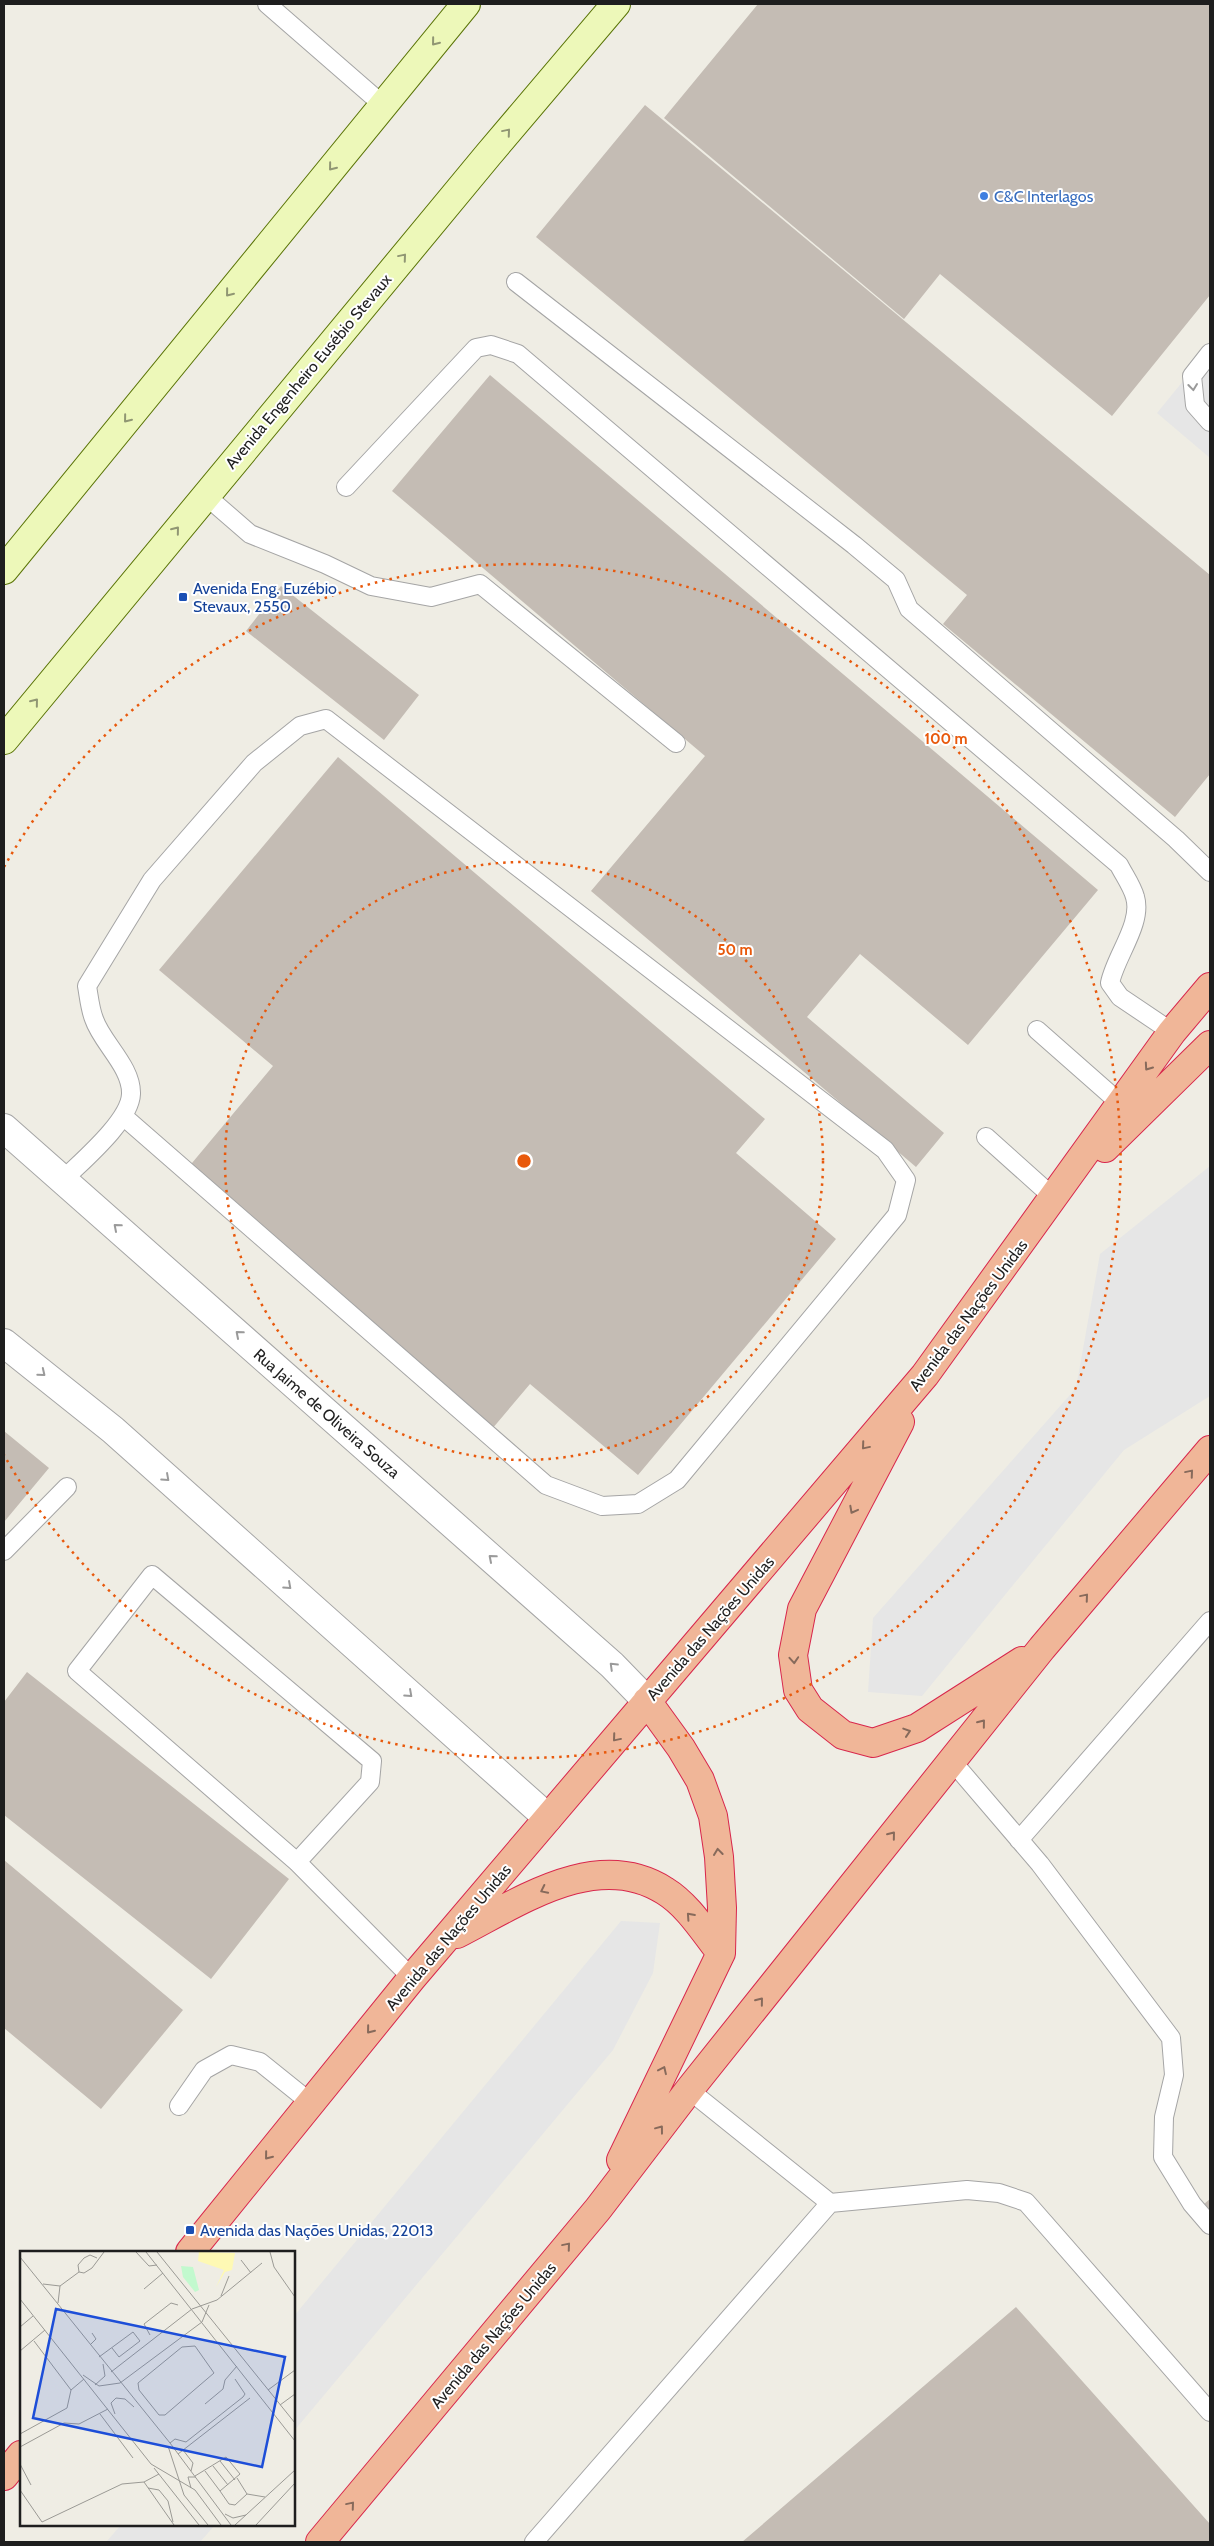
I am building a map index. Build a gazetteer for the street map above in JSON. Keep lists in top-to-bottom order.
{
  "streets": {
    "highway": ["Avenida das Nações Unidas"],
    "main road": ["Avenida Engenheiro Eusébio Stevaux"],
    "street": ["Rua Jaime de Oliveira Souza"]
  },
  "crossings": [
    ["Avenida das Nações Unidas", "Rua Jaime de Oliveira Souza"]
  ],
  "places": {
    "other": ["C&C Interlagos"],
    "transit": ["Avenida Eng. Euzébio Stevaux, 2550", "Avenida das Nações Unidas, 22013"]
  },
  "rings": ["100 m", "50 m"]
}
